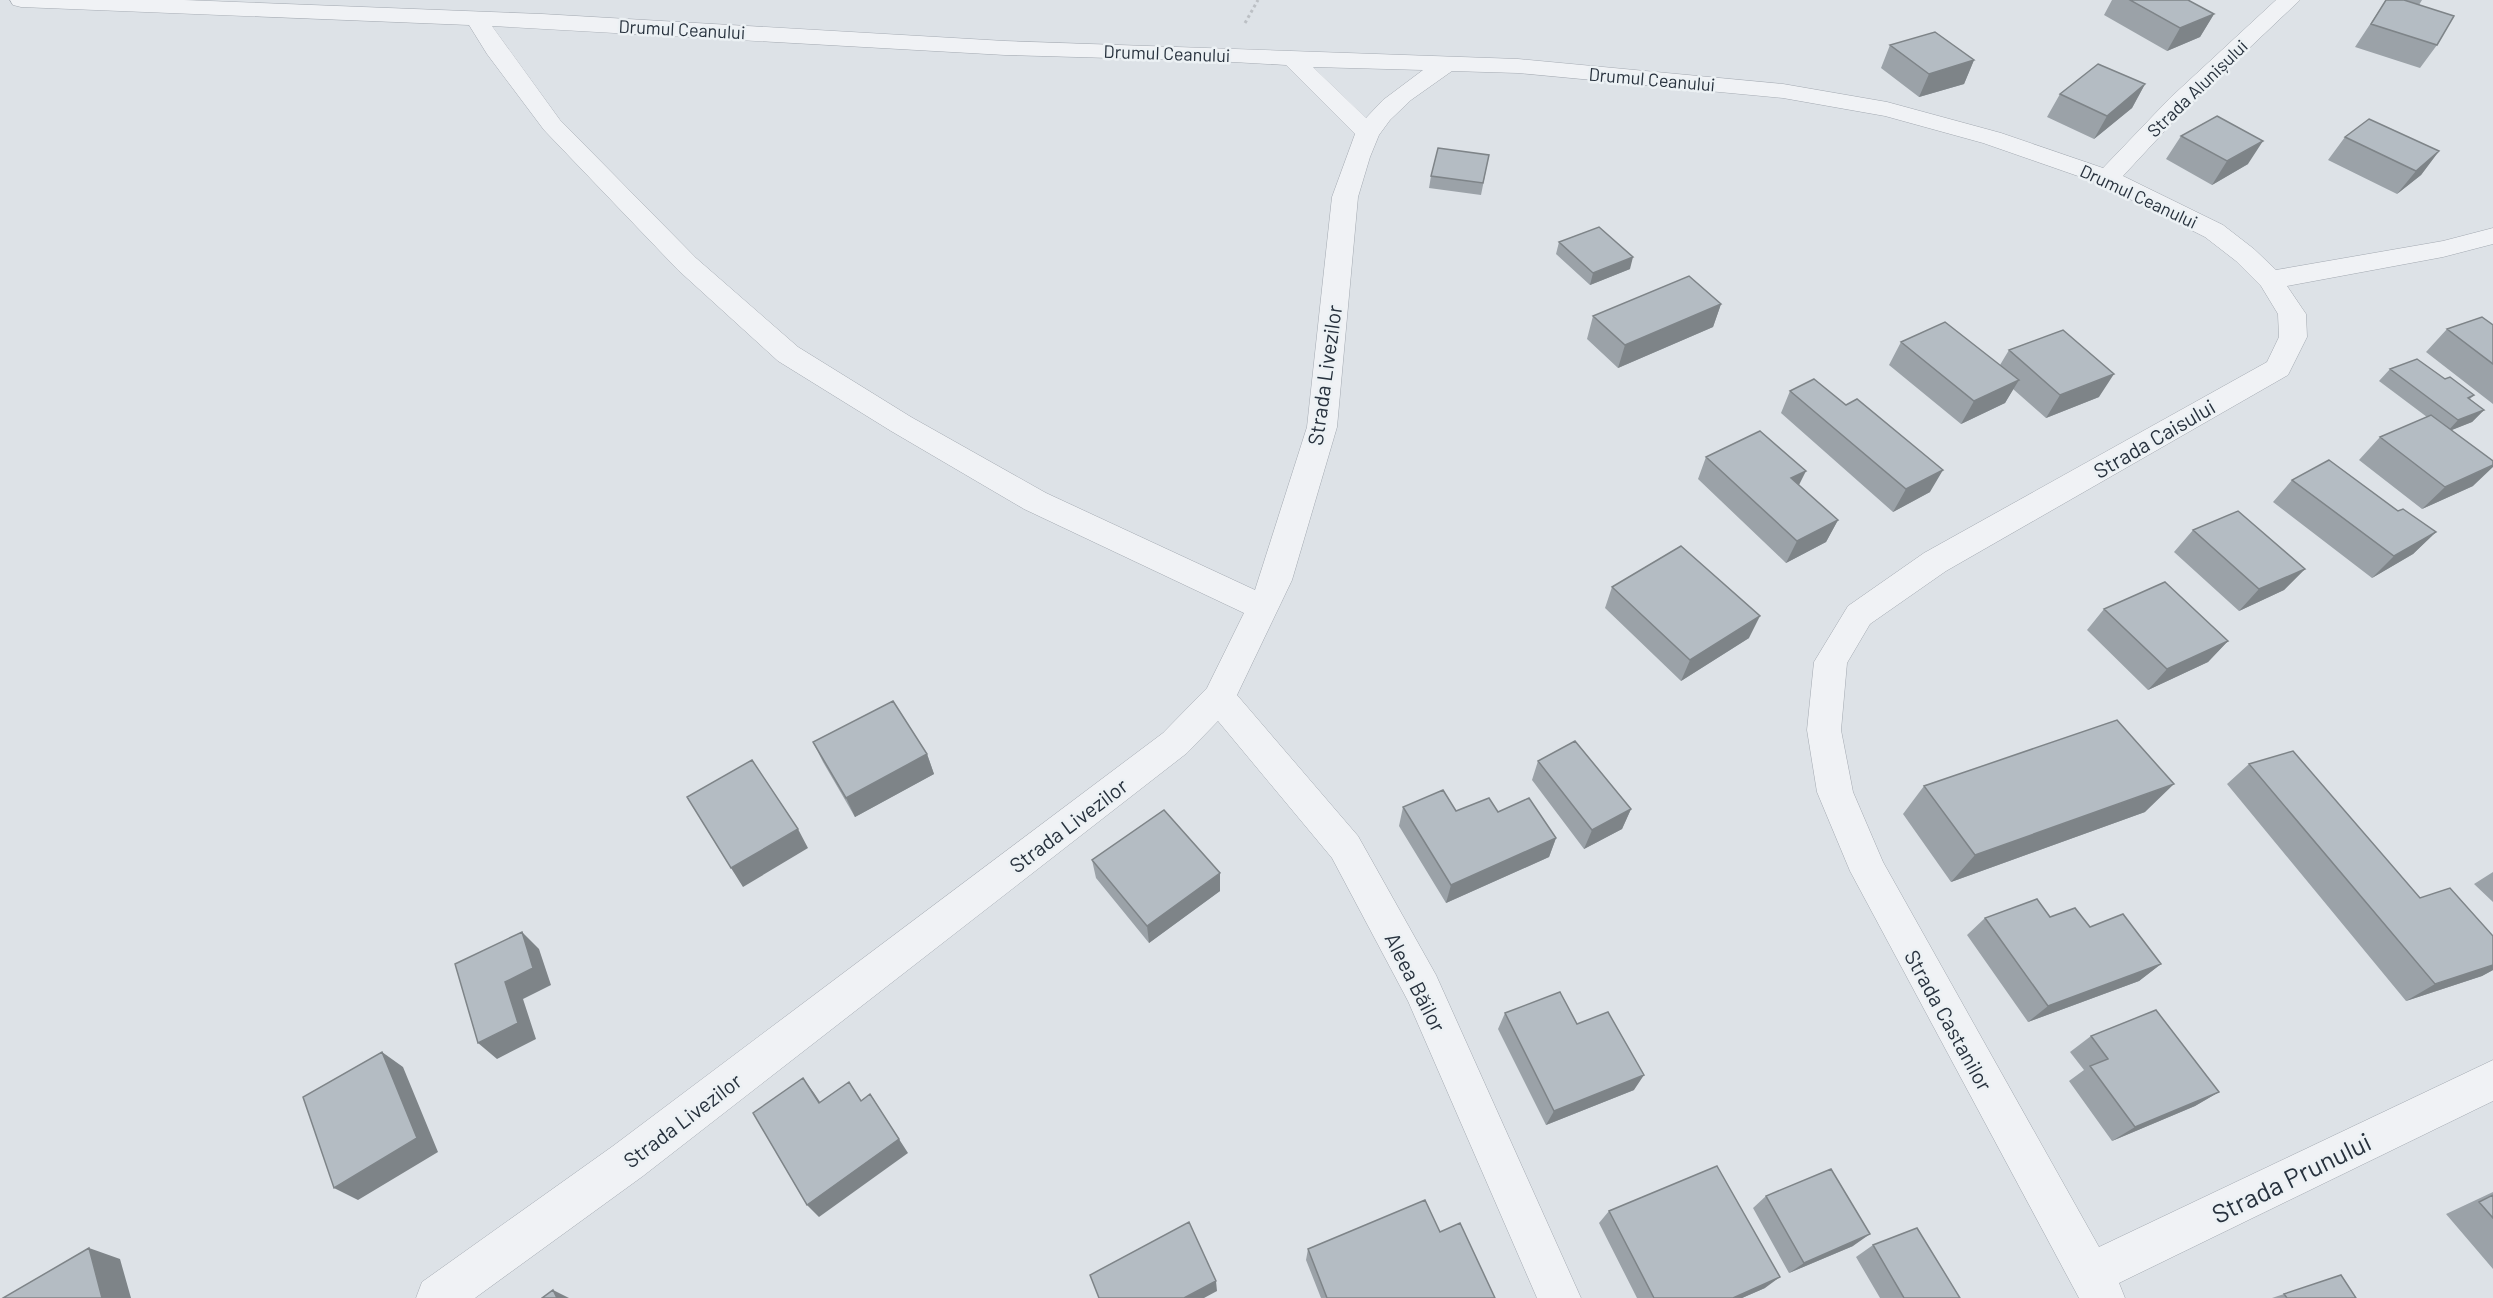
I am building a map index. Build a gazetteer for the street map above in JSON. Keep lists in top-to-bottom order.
{
  "streets": {
    "street": [
      "Drumul Ceanului",
      "Strada Alunișului",
      "Strada Livezilor",
      "Strada Caisului",
      "Aleea Băilor",
      "Strada Castanilor",
      "Strada Prunului"
    ]
  },
  "crossings": [
    ["Drumul Ceanului", "Strada Alunișului"],
    ["Drumul Ceanului", "Strada Livezilor"],
    ["Drumul Ceanului", "Strada Caisului"],
    ["Strada Livezilor", "Aleea Băilor"],
    ["Strada Caisului", "Strada Castanilor"],
    ["Strada Castanilor", "Strada Prunului"]
  ]
}
